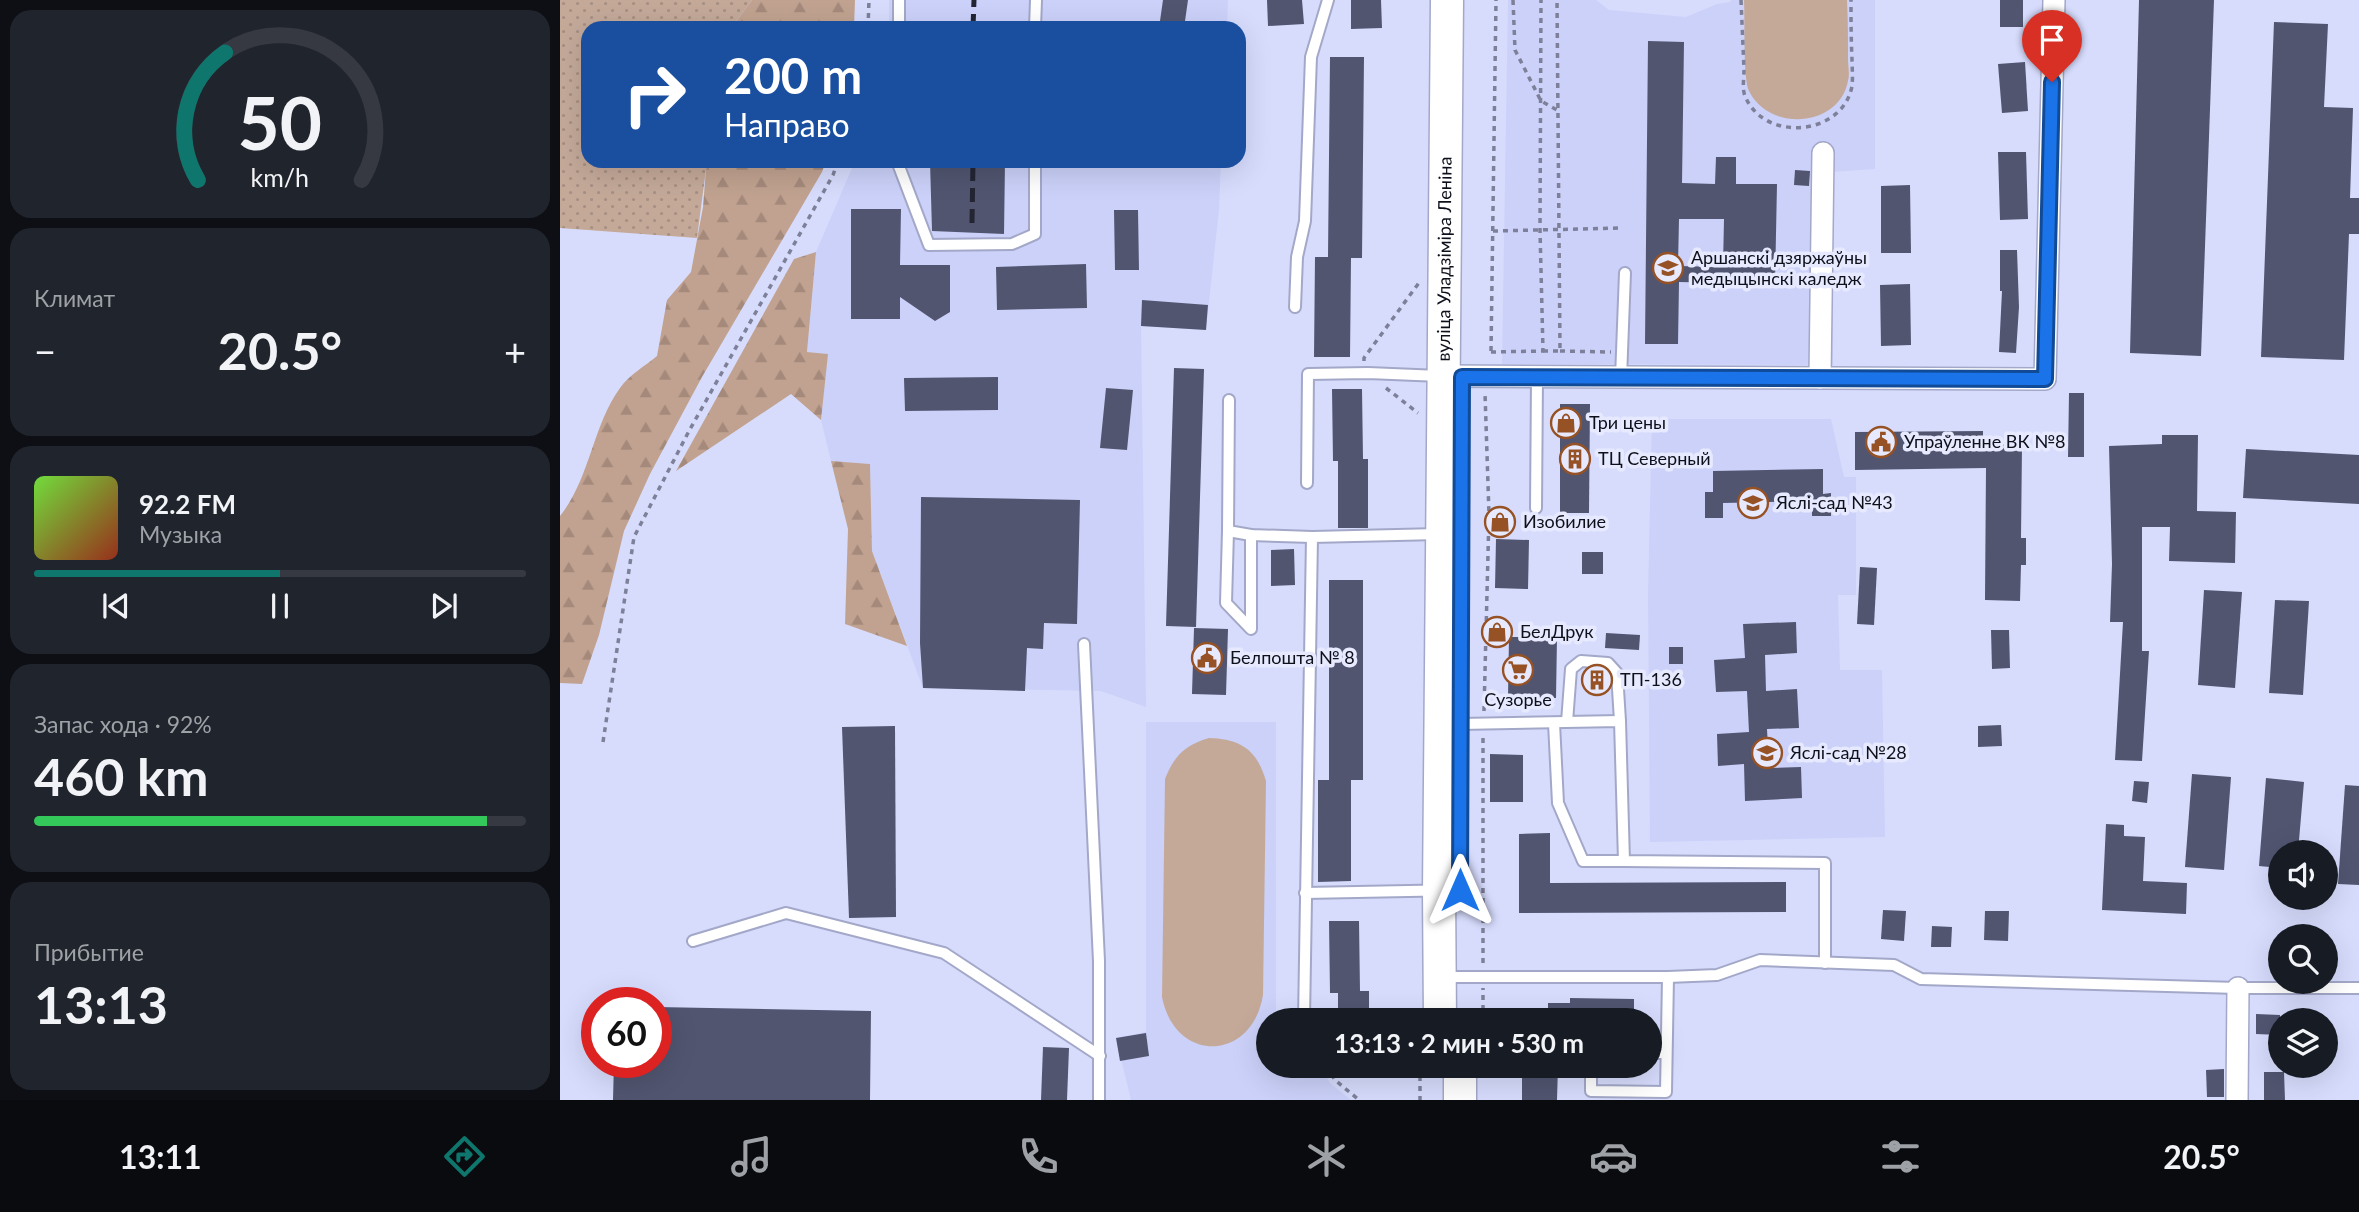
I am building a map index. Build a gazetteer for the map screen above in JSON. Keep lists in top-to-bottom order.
{
  "streets": {
    "main road": ["вуліца Уладзіміра Леніна"]
  },
  "places": {
    "school or university": ["Аршанскі дзяржаўны медыцынскі каледж", "Яслі-сад №43", "Яслі-сад №28"],
    "shop": ["Три цены", "Изобилие", "БелДрук"],
    "public building": ["Упраўленне ВК №8", "Белпошта № 8"],
    "building": ["ТЦ Северный", "ТП-136"],
    "supermarket": ["Сузорье"]
  },
  "page": {
    "turn": ["200 m", "Направо"],
    "tile": [
      "Климат",
      ["Запас хода · 92%", "460 km"],
      ["Прибытие", "13:13"]
    ],
    "heat": ["−", "20.5°", "+"],
    "song": ["92.2 FM", "Музыка"],
    "limit": "60",
    "trip": "13:13 · 2 мин · 530 m",
    "tabs": ["13:11", "20.5°"],
    "gauge": ["50", "km/h"]
  }
}
